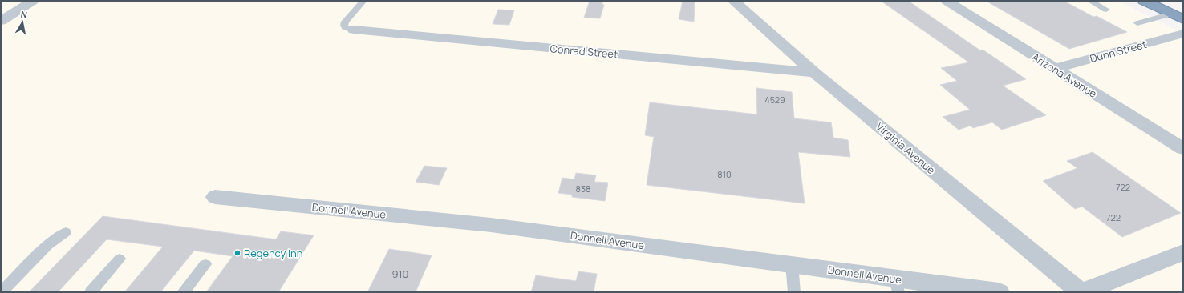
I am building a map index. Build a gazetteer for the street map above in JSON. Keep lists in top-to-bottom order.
{
  "streets": {
    "street": [
      "Conrad Street",
      "Dunn Street",
      "Arizona Avenue",
      "Virginia Avenue",
      "Donnell Avenue"
    ]
  },
  "crossings": [
    ["Conrad Street", "Virginia Avenue"],
    ["Dunn Street", "Arizona Avenue"]
  ],
  "places": ["Regency Inn"],
  "house_numbers": [
    "4529",
    "810",
    "722",
    "838",
    "722",
    "910"
  ],
  "north": "top"
}
